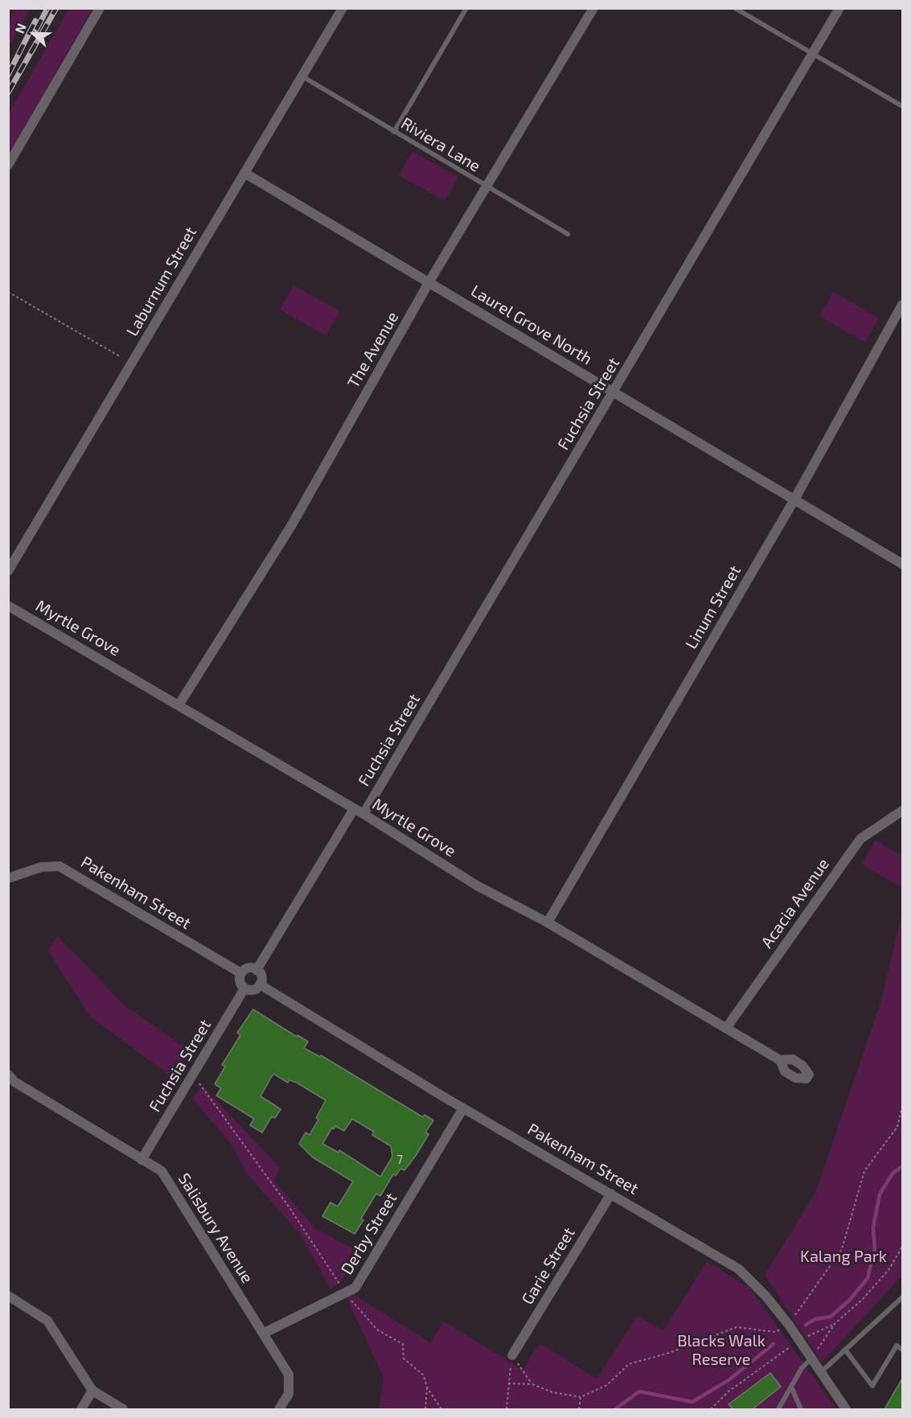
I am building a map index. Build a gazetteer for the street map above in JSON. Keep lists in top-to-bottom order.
{
  "streets": {
    "street": [
      "Laburnum Street",
      "Laurel Grove North",
      "The Avenue",
      "Fuchsia Street",
      "Linum Street",
      "Myrtle Grove",
      "Pakenham Street",
      "Acacia Avenue",
      "Salisbury Avenue",
      "Derby Street",
      "Garie Street"
    ],
    "lane": ["Riviera Lane"]
  },
  "crossings": [
    ["Riviera Lane", "Laburnum Street"],
    ["Riviera Lane", "The Avenue"],
    ["Laburnum Street", "Laurel Grove North"],
    ["Laurel Grove North", "The Avenue"],
    ["Laurel Grove North", "Fuchsia Street"],
    ["Laurel Grove North", "Linum Street"],
    ["The Avenue", "Myrtle Grove"],
    ["Fuchsia Street", "Myrtle Grove"],
    ["Fuchsia Street", "Pakenham Street"],
    ["Fuchsia Street", "Salisbury Avenue"],
    ["Linum Street", "Myrtle Grove"],
    ["Myrtle Grove", "Acacia Avenue"],
    ["Pakenham Street", "Derby Street"],
    ["Pakenham Street", "Garie Street"],
    ["Salisbury Avenue", "Derby Street"]
  ],
  "parks": ["Kalang Park", "Blacks Walk Reserve"],
  "house_numbers": ["7"],
  "north": "left"
}
